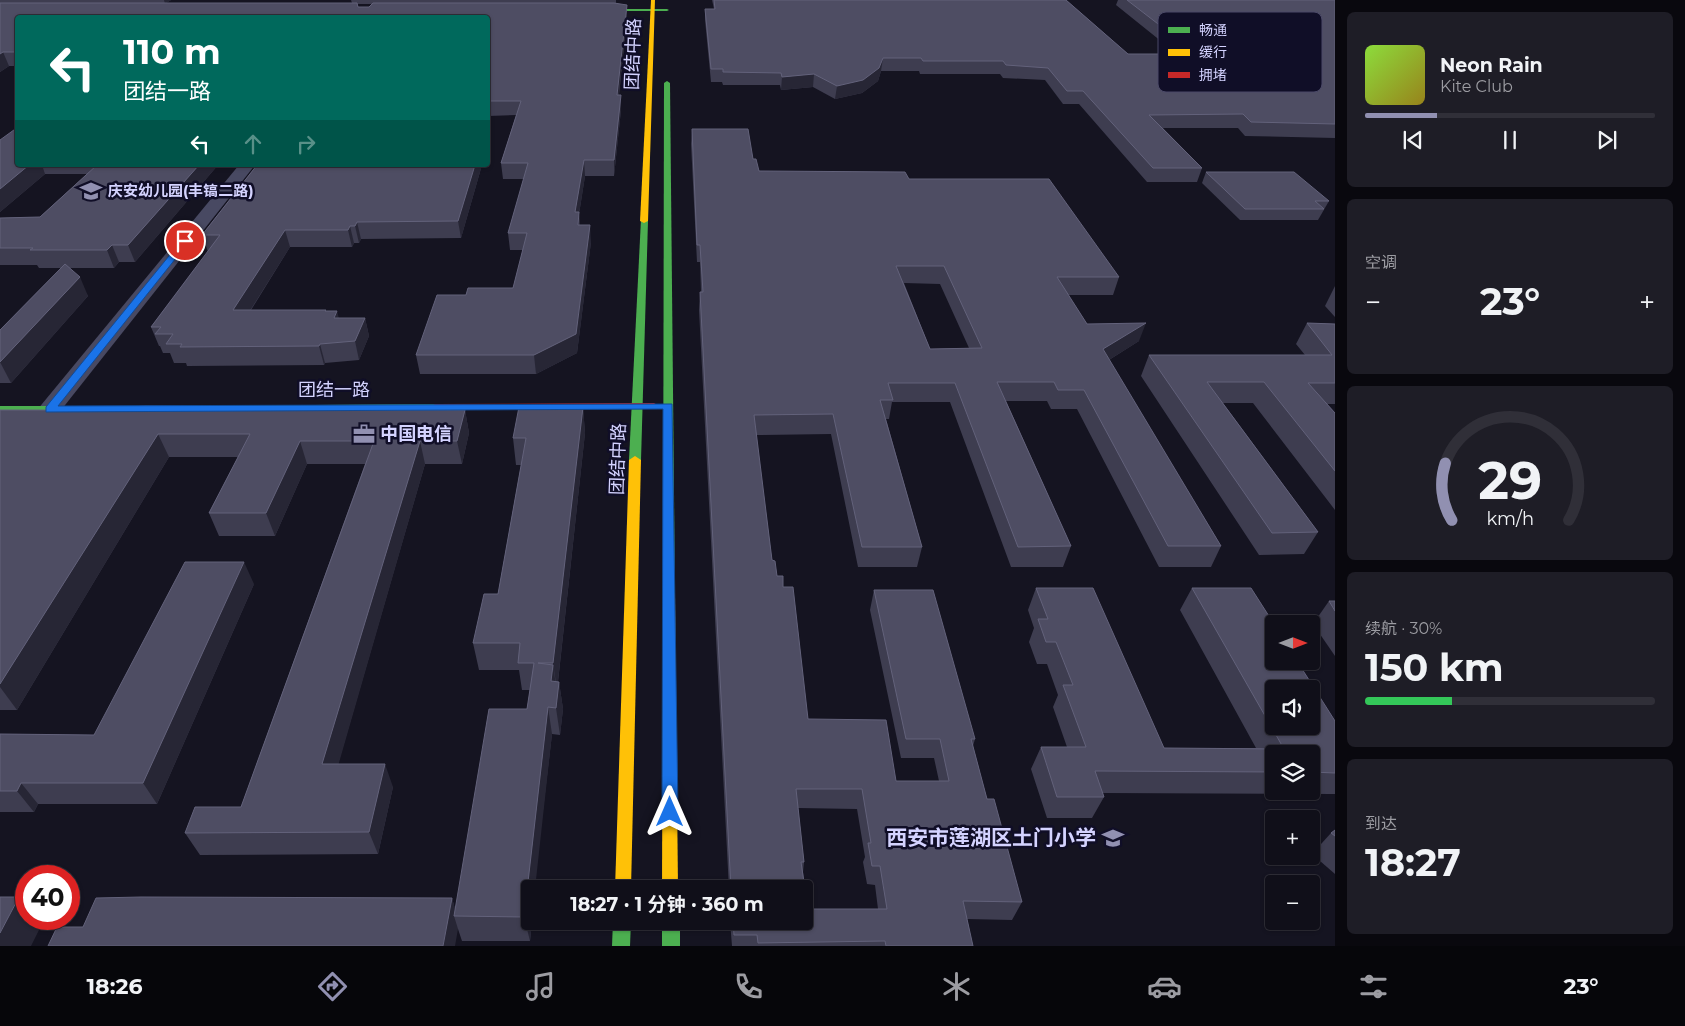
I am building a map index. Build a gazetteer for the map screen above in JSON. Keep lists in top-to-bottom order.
{
  "streets": {
    "street": ["团结中路", "团结一路"]
  },
  "crossings": [
    ["团结中路", "团结一路"]
  ],
  "places": {
    "school or university": ["庆安幼儿园(丰镐二路)", "西安市莲湖区土门小学"],
    "office": ["中国电信"]
  },
  "legend": ["畅通", "缓行", "拥堵"],
  "north": "right",
  "page": {
    "turn": ["110 m", "团结一路"],
    "song": ["Neon Rain", "Kite Club"],
    "tile": [
      "空调",
      ["续航 · 30%", "150 km"],
      ["到达", "18:27"]
    ],
    "heat": ["−", "23°", "+"],
    "map_buttons": ["+", "−"],
    "limit": "40",
    "trip": "18:27 · 1 分钟 · 360 m",
    "tabs": ["18:26", "23°"],
    "gauge": ["29", "km/h"]
  }
}
